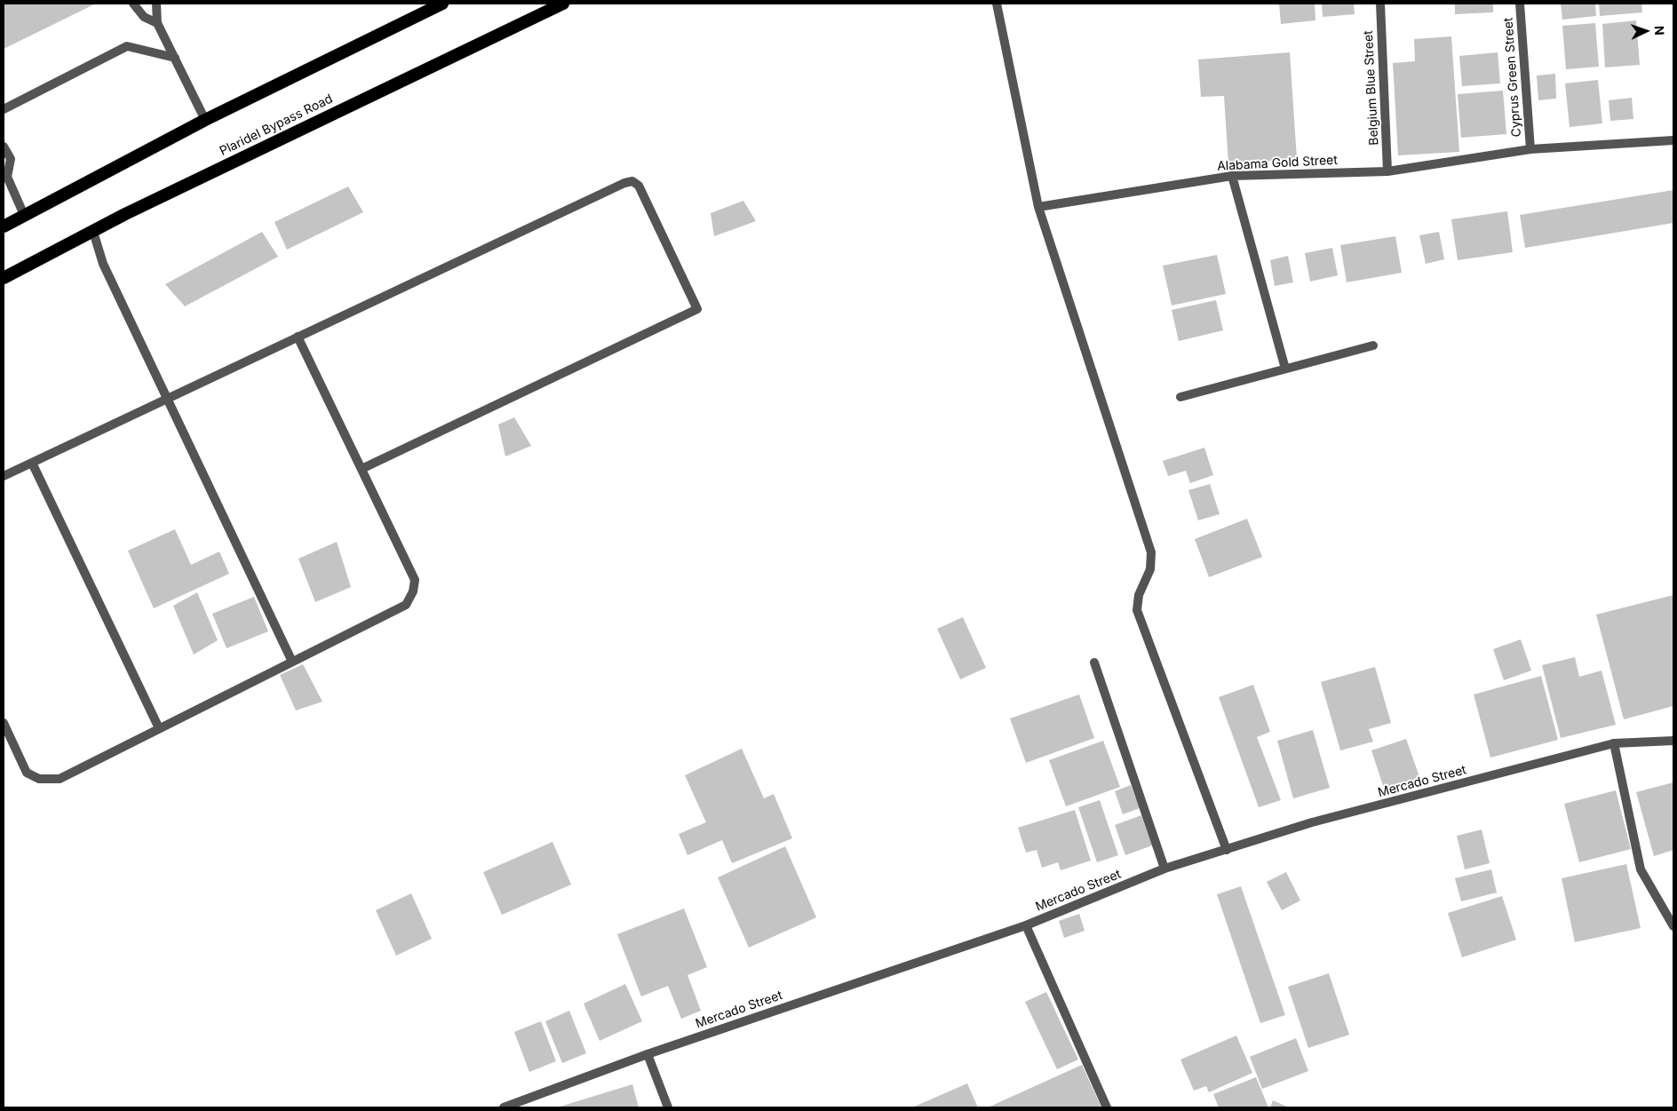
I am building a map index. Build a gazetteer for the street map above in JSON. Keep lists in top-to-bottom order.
{
  "streets": {
    "highway": ["Plaridel Bypass Road"],
    "street": [
      "Cyprus Green Street",
      "Belgium Blue Street",
      "Alabama Gold Street",
      "Mercado Street"
    ]
  },
  "crossings": [
    ["Cyprus Green Street", "Alabama Gold Street"],
    ["Belgium Blue Street", "Alabama Gold Street"]
  ],
  "north": "right"
}
